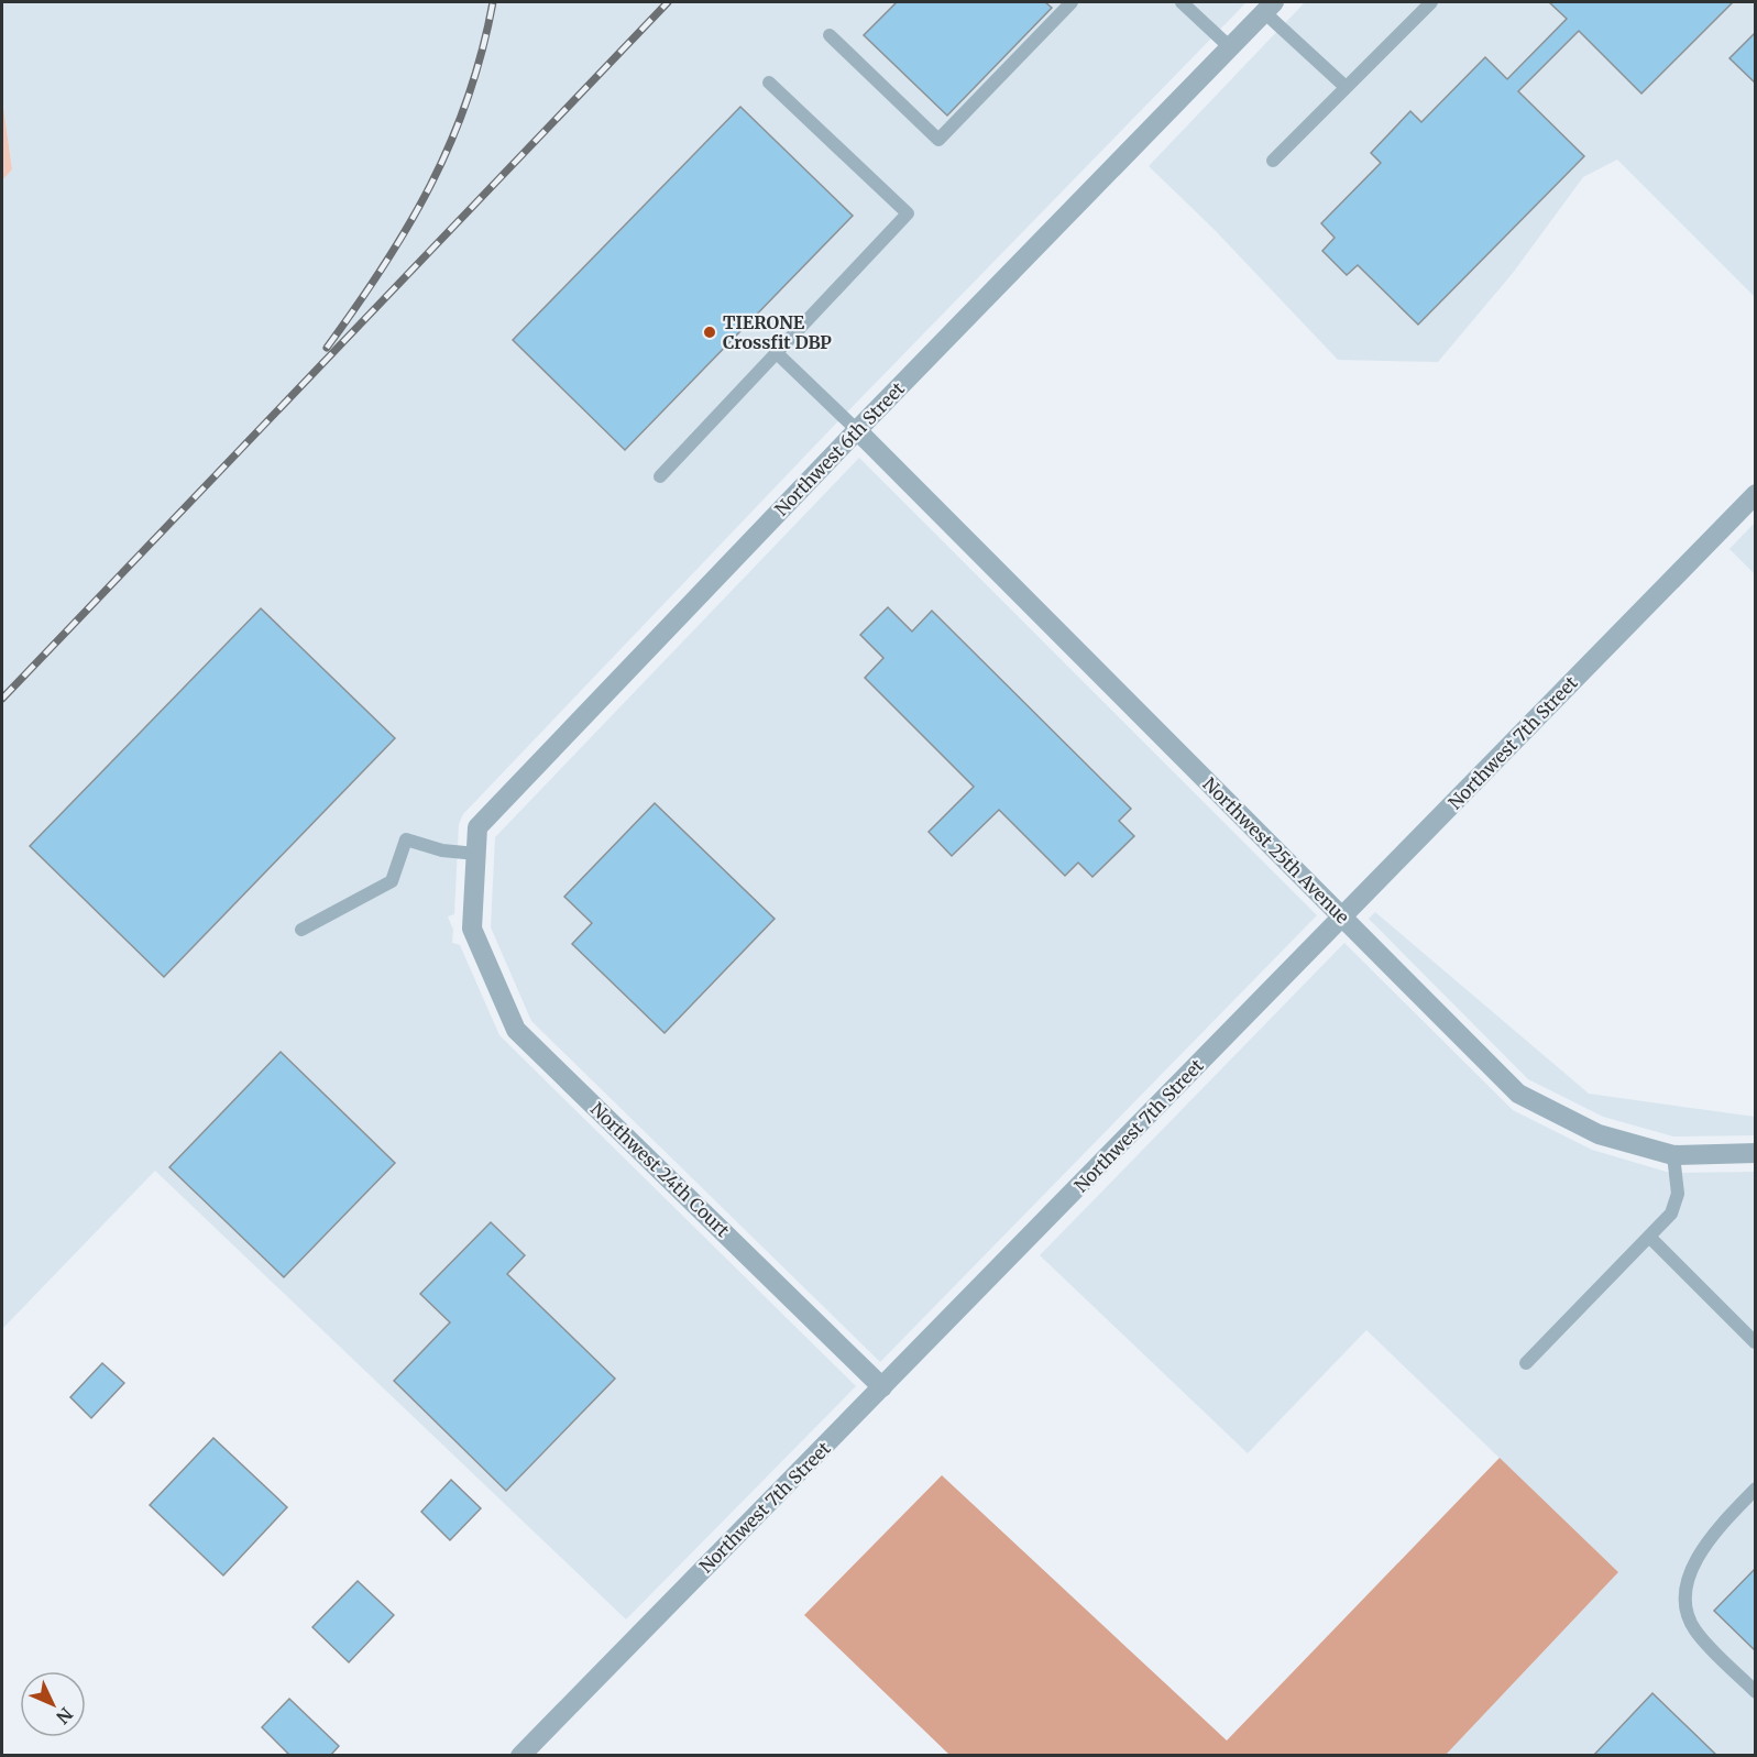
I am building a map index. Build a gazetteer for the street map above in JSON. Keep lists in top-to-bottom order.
{
  "streets": {
    "street": [
      "Northwest 6th Street",
      "Northwest 7th Street",
      "Northwest 25th Avenue",
      "Northwest 24th Court"
    ]
  },
  "crossings": [
    ["Northwest 6th Street", "Northwest 25th Avenue"],
    ["Northwest 6th Street", "Northwest 24th Court"],
    ["Northwest 7th Street", "Northwest 25th Avenue"],
    ["Northwest 7th Street", "Northwest 24th Court"]
  ],
  "places": ["TIERONE Crossfit DBP"],
  "north": "bottom right"
}
